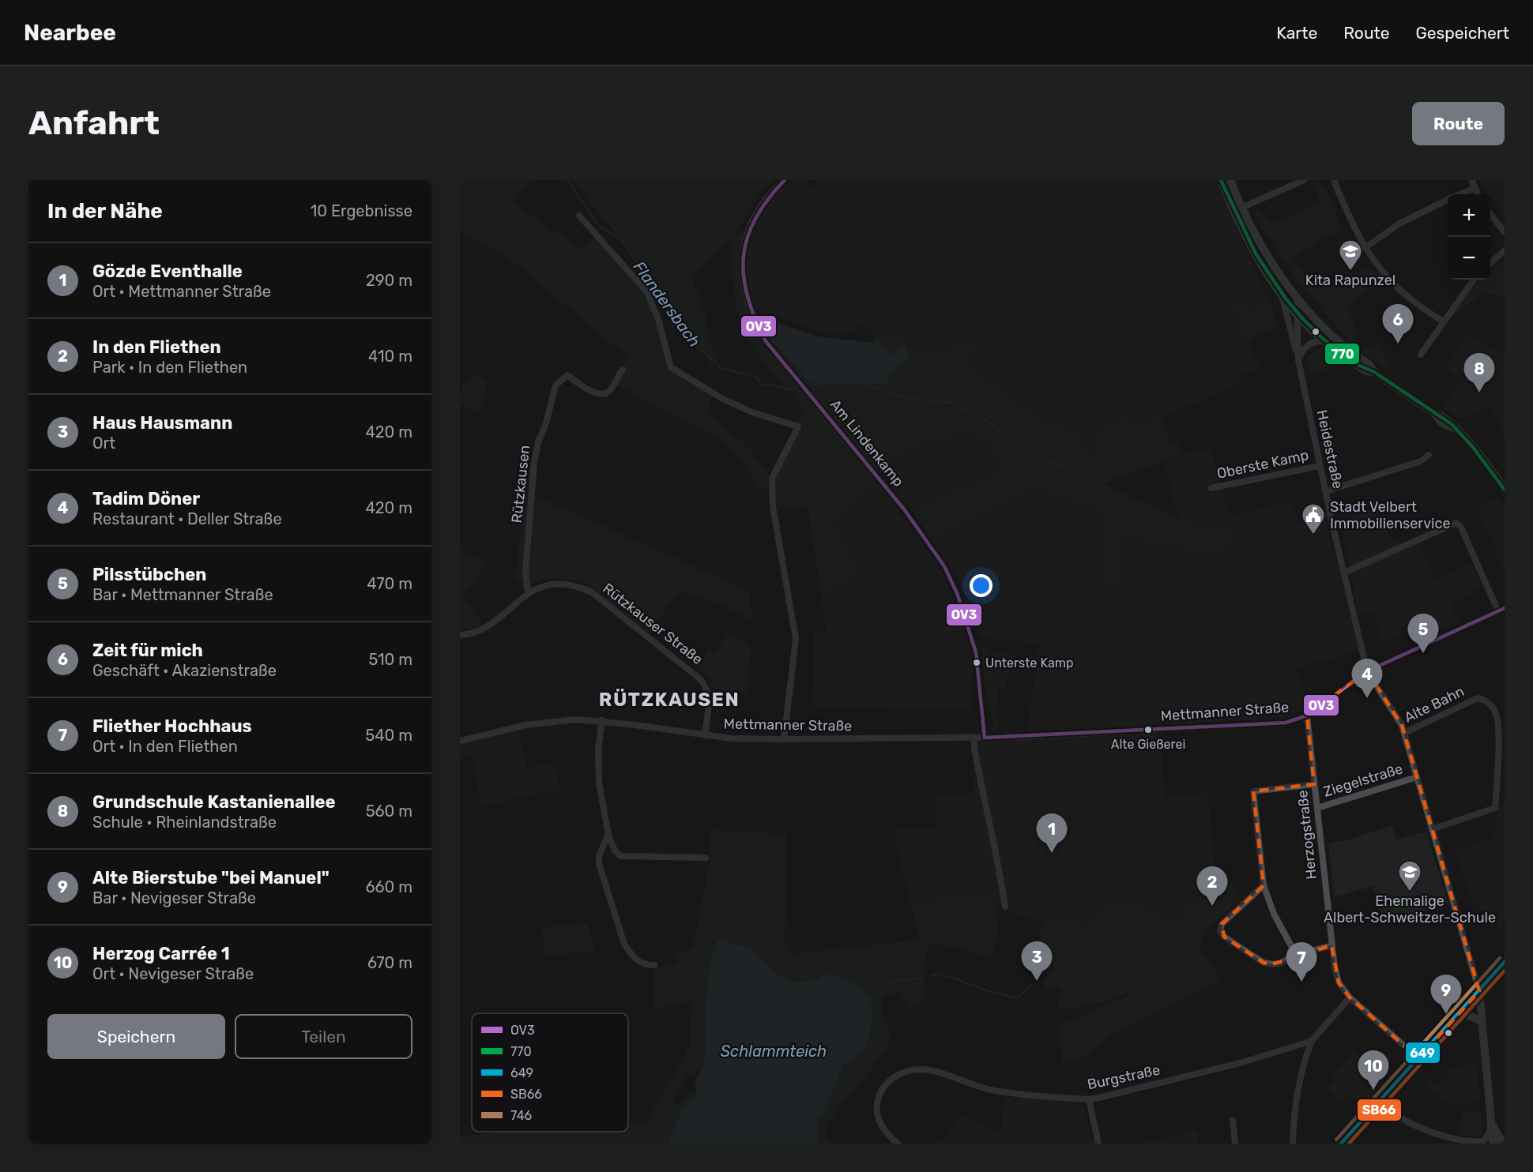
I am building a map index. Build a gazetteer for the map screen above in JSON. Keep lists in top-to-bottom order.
{
  "streets": {
    "street": [
      "Am Lindenkamp",
      "Heidestraße",
      "Oberste Kamp",
      "Rützkausen",
      "Rützkauser Straße",
      "Alte Bahn",
      "Mettmanner Straße",
      "Ziegelstraße",
      "Herzogstraße",
      "Burgstraße"
    ]
  },
  "crossings": [
    ["Am Lindenkamp", "Mettmanner Straße"],
    ["Heidestraße", "Oberste Kamp"],
    ["Heidestraße", "Alte Bahn"],
    ["Heidestraße", "Mettmanner Straße"],
    ["Heidestraße", "Ziegelstraße"],
    ["Rützkausen", "Rützkauser Straße"],
    ["Rützkauser Straße", "Mettmanner Straße"],
    ["Mettmanner Straße", "Herzogstraße"],
    ["Ziegelstraße", "Herzogstraße"]
  ],
  "districts": ["RÜTZKAUSEN"],
  "water": ["Flandersbach", "Schlammteich"],
  "places": {
    "school or university": ["Kita Rapunzel", "Ehemalige Albert-Schweitzer-Schule"],
    "public building": ["Stadt Velbert Immobilienservice"],
    "other": ["Unterste Kamp", "Alte Gießerei"]
  },
  "lines": [
    "transit line OV3",
    "transit line 770",
    "transit line 746",
    "transit line 649",
    "transit line SB66"
  ],
  "legend": [
    "OV3",
    "770",
    "649",
    "SB66",
    "746"
  ],
  "page": {
    "header": "Nearbee",
    "nav": ["Karte", "Route", "Gespeichert"],
    "buttons": [
      "Route",
      ["Speichern", "Teilen"]
    ],
    "title": "Anfahrt",
    "heading": ["In der Nähe", "10 Ergebnisse"],
    "map_buttons": ["+", "−"],
    "list": [
      {
        "mark": "1",
        "name": "Gözde Eventhalle",
        "note": "Ort · Mettmanner Straße",
        "value": "290 m"
      },
      {
        "mark": "2",
        "name": "In den Fliethen",
        "note": "Park · In den Fliethen",
        "value": "410 m"
      },
      {
        "mark": "3",
        "name": "Haus Hausmann",
        "note": "Ort",
        "value": "420 m"
      },
      {
        "mark": "4",
        "name": "Tadim Döner",
        "note": "Restaurant · Deller Straße",
        "value": "420 m"
      },
      {
        "mark": "5",
        "name": "Pilsstübchen",
        "note": "Bar · Mettmanner Straße",
        "value": "470 m"
      },
      {
        "mark": "6",
        "name": "Zeit für mich",
        "note": "Geschäft · Akazienstraße",
        "value": "510 m"
      },
      {
        "mark": "7",
        "name": "Fliether Hochhaus",
        "note": "Ort · In den Fliethen",
        "value": "540 m"
      },
      {
        "mark": "8",
        "name": "Grundschule Kastanienallee",
        "note": "Schule · Rheinlandstraße",
        "value": "560 m"
      },
      {
        "mark": "9",
        "name": "Alte Bierstube \"bei Manuel\"",
        "note": "Bar · Nevigeser Straße",
        "value": "660 m"
      },
      {
        "mark": "10",
        "name": "Herzog Carrée 1",
        "note": "Ort · Nevigeser Straße",
        "value": "670 m"
      }
    ],
    "pins": [
      "6",
      "8",
      "5",
      "4",
      "1",
      "2",
      "3",
      "7",
      "9",
      "10"
    ]
  }
}
